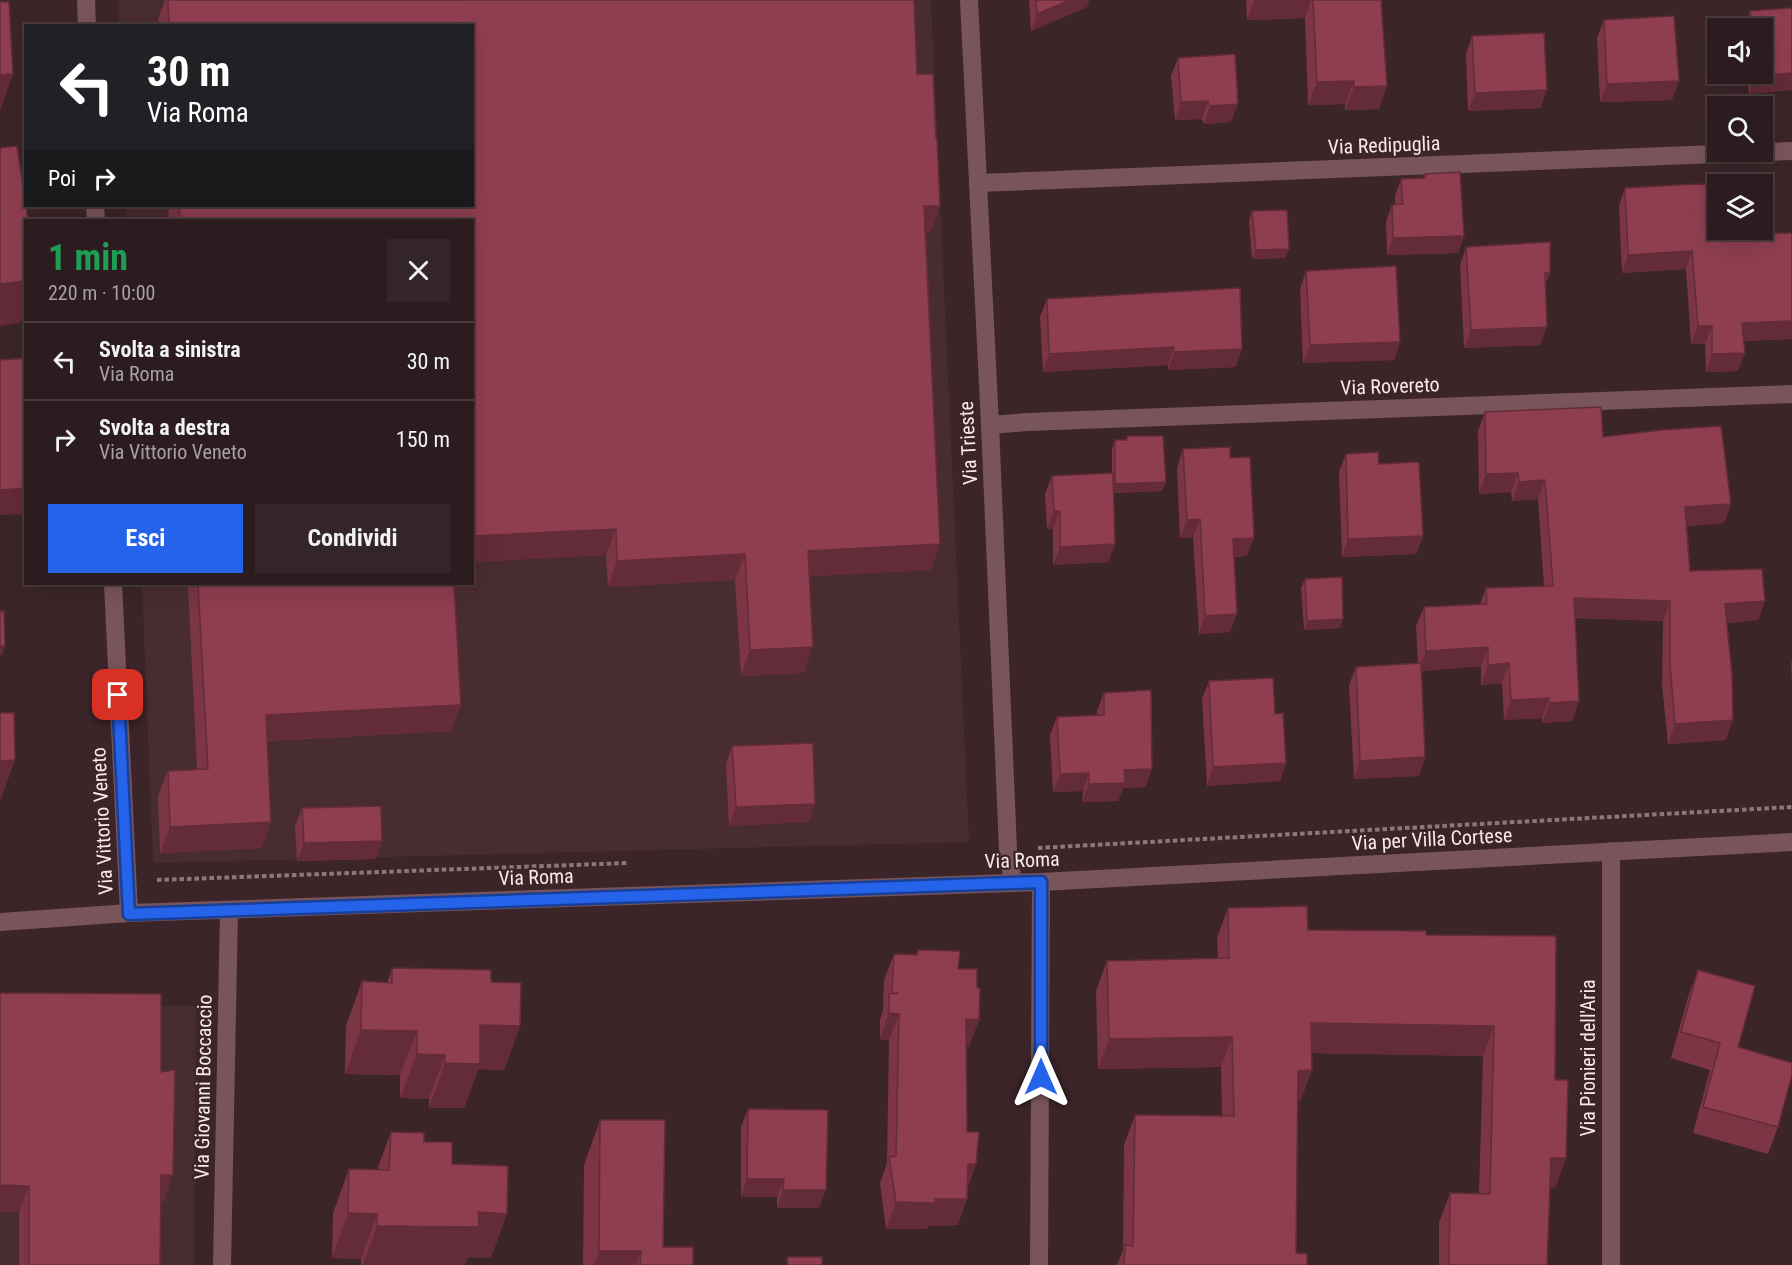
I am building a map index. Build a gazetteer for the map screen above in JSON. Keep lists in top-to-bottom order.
{
  "streets": {
    "street": [
      "Via Redipuglia",
      "Via Rovereto",
      "Via Trieste",
      "Via Vittorio Veneto",
      "Via per Villa Cortese",
      "Via Roma",
      "Via Pionieri dell'Aria",
      "Via Giovanni Boccaccio"
    ]
  },
  "crossings": [
    ["Via Redipuglia", "Via Trieste"],
    ["Via Rovereto", "Via Trieste"],
    ["Via Trieste", "Via Roma"],
    ["Via Vittorio Veneto", "Via Roma"],
    ["Via per Villa Cortese", "Via Roma"],
    ["Via per Villa Cortese", "Via Pionieri dell'Aria"],
    ["Via Roma", "Via Giovanni Boccaccio"]
  ],
  "page": {
    "turn": ["30 m", "Via Roma"],
    "then": "Poi",
    "heading": ["1 min", "220 m · 10:00"],
    "list": [
      {
        "name": "Svolta a sinistra",
        "note": "Via Roma",
        "value": "30 m"
      },
      {
        "name": "Svolta a destra",
        "note": "Via Vittorio Veneto",
        "value": "150 m"
      }
    ],
    "buttons": ["Esci", "Condividi"]
  }
}
